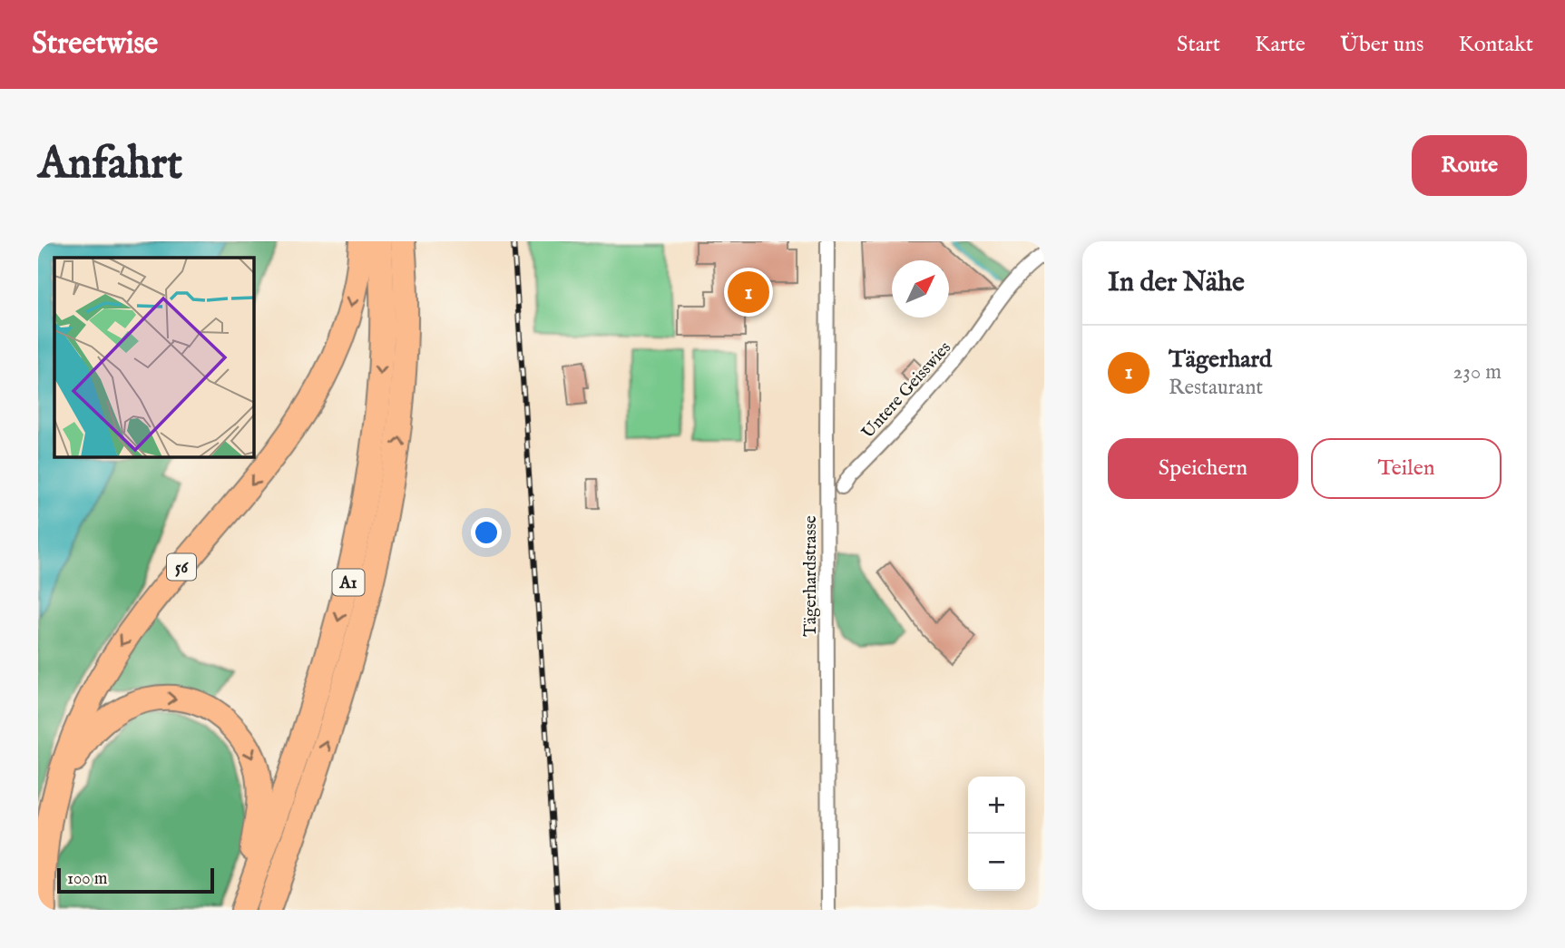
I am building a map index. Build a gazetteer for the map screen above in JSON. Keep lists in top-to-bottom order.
{
  "streets": {
    "highway": ["56", "A1"],
    "street": ["Untere Geisswies", "Tägerhardstrasse"]
  },
  "scale_bar": "100 m",
  "north": "top right",
  "page": {
    "header": "Streetwise",
    "nav": [
      "Start",
      "Karte",
      "Über uns",
      "Kontakt"
    ],
    "buttons": [
      "Route",
      ["Speichern", "Teilen"]
    ],
    "title": "Anfahrt",
    "heading": "In der Nähe",
    "pins": "1",
    "list": [
      {
        "mark": "1",
        "name": "Tägerhard",
        "note": "Restaurant",
        "value": "230 m"
      }
    ],
    "map_buttons": ["+", "−"],
    "scale": "100 m"
  }
}
